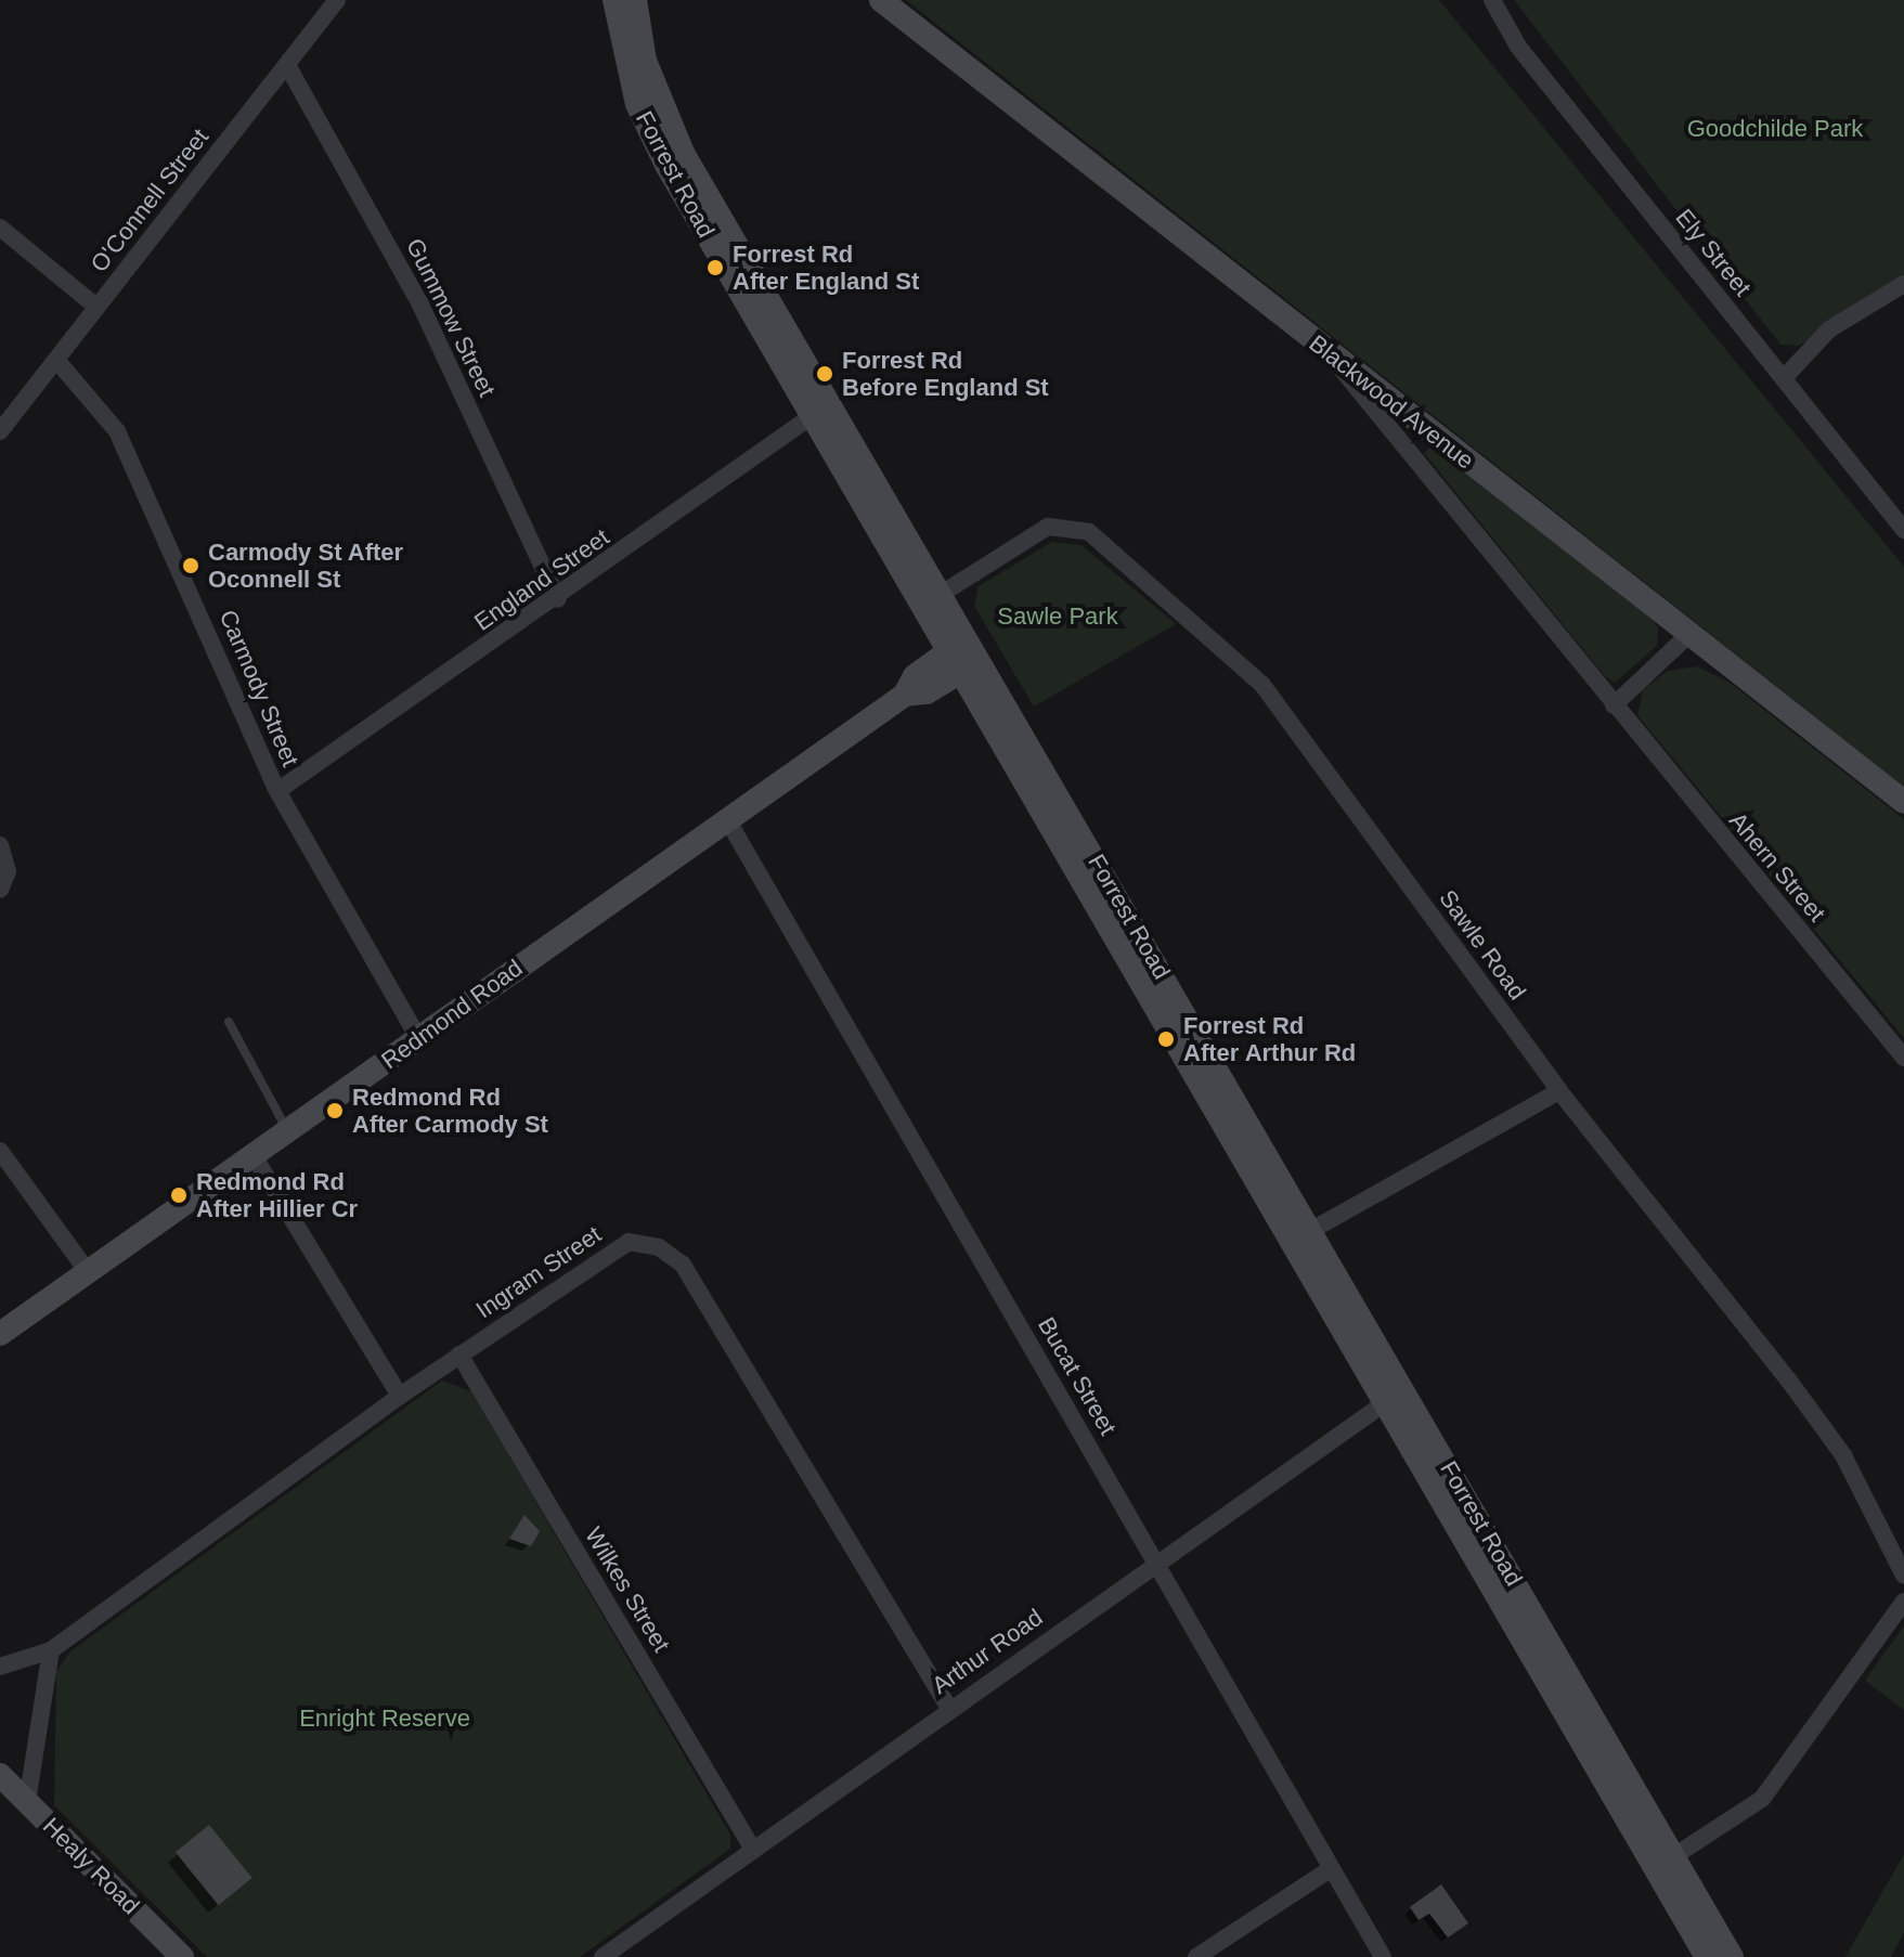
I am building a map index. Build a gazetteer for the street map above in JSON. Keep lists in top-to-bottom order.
{
  "streets": {
    "main road": [
      "Forrest Road",
      "Blackwood Avenue",
      "Redmond Road",
      "Healy Road"
    ],
    "street": [
      "O'Connell Street",
      "Ely Street",
      "Gummow Street",
      "England Street",
      "Carmody Street",
      "Ahern Street",
      "Sawle Road",
      "Ingram Street",
      "Bucat Street",
      "Wilkes Street",
      "Arthur Road"
    ]
  },
  "crossings": [
    ["Forrest Road", "England Street"],
    ["Forrest Road", "Sawle Road"],
    ["Forrest Road", "Redmond Road"],
    ["Forrest Road", "Arthur Road"],
    ["O'Connell Street", "Gummow Street"],
    ["O'Connell Street", "Carmody Street"],
    ["Gummow Street", "England Street"],
    ["Blackwood Avenue", "Ahern Street"],
    ["England Street", "Carmody Street"],
    ["Carmody Street", "Redmond Road"],
    ["Redmond Road", "Bucat Street"],
    ["Ingram Street", "Wilkes Street"],
    ["Ingram Street", "Arthur Road"],
    ["Bucat Street", "Arthur Road"],
    ["Wilkes Street", "Arthur Road"]
  ],
  "parks": ["Goodchilde Park", "Sawle Park", "Enright Reserve"],
  "places": [
    "Forrest Rd After England St",
    "Forrest Rd Before England St",
    "Carmody St After Oconnell St",
    "Forrest Rd After Arthur Rd",
    "Redmond Rd After Carmody St",
    "Redmond Rd After Hillier Cr"
  ]
}
